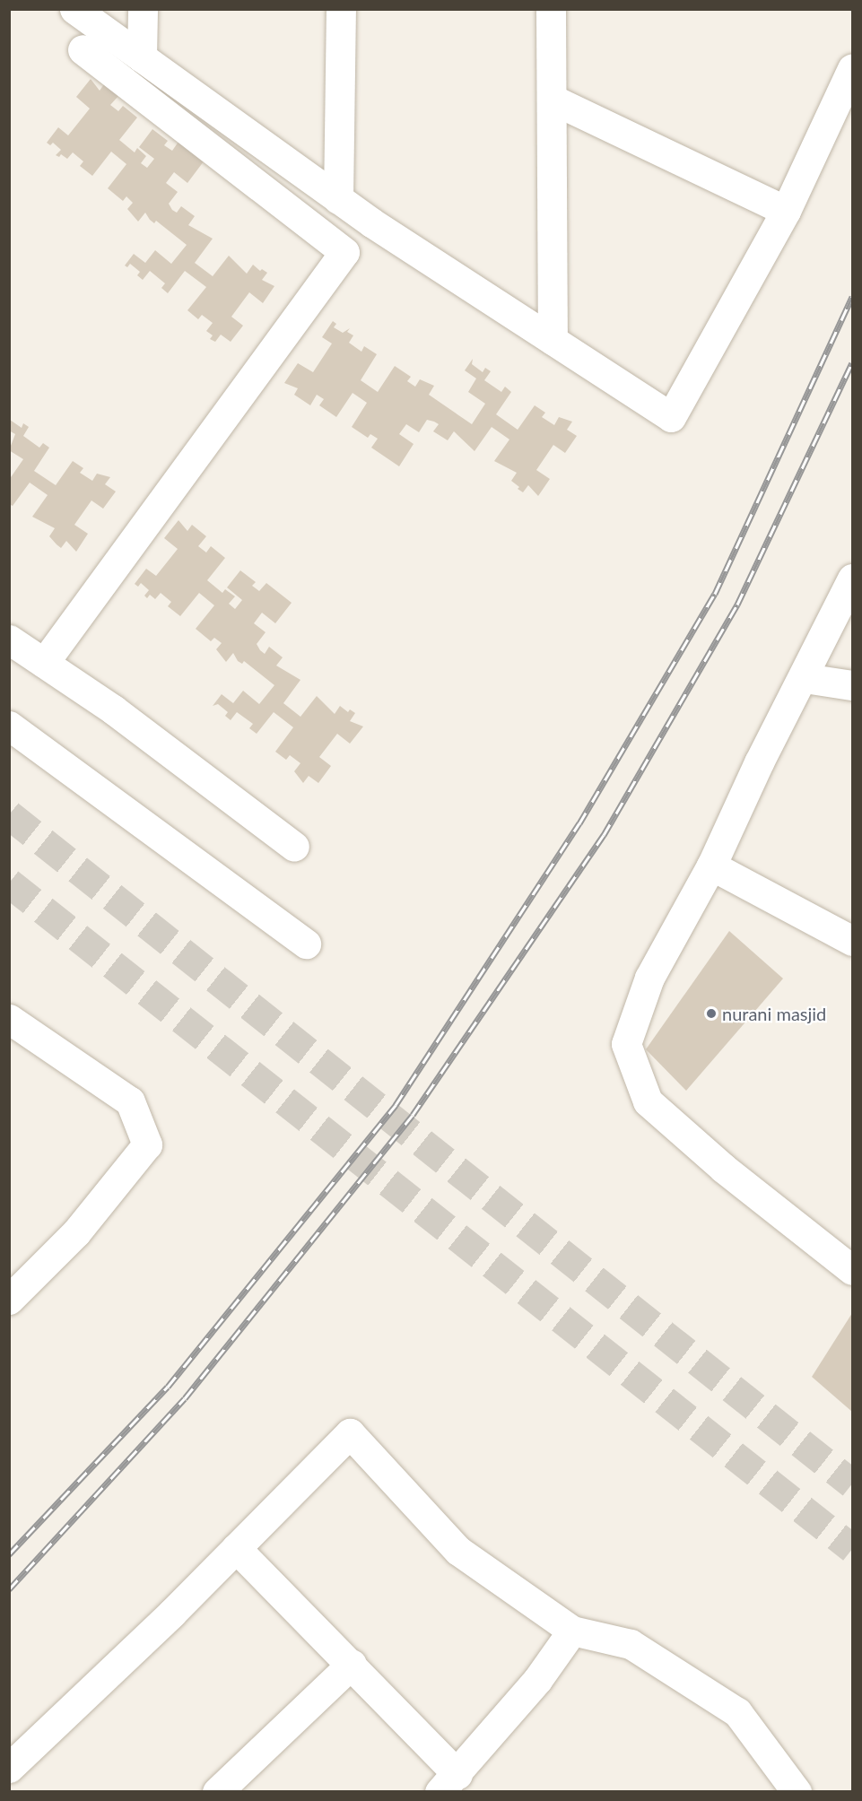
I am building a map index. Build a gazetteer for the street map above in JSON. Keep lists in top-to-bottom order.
{
  "places": ["nurani masjid"]
}
